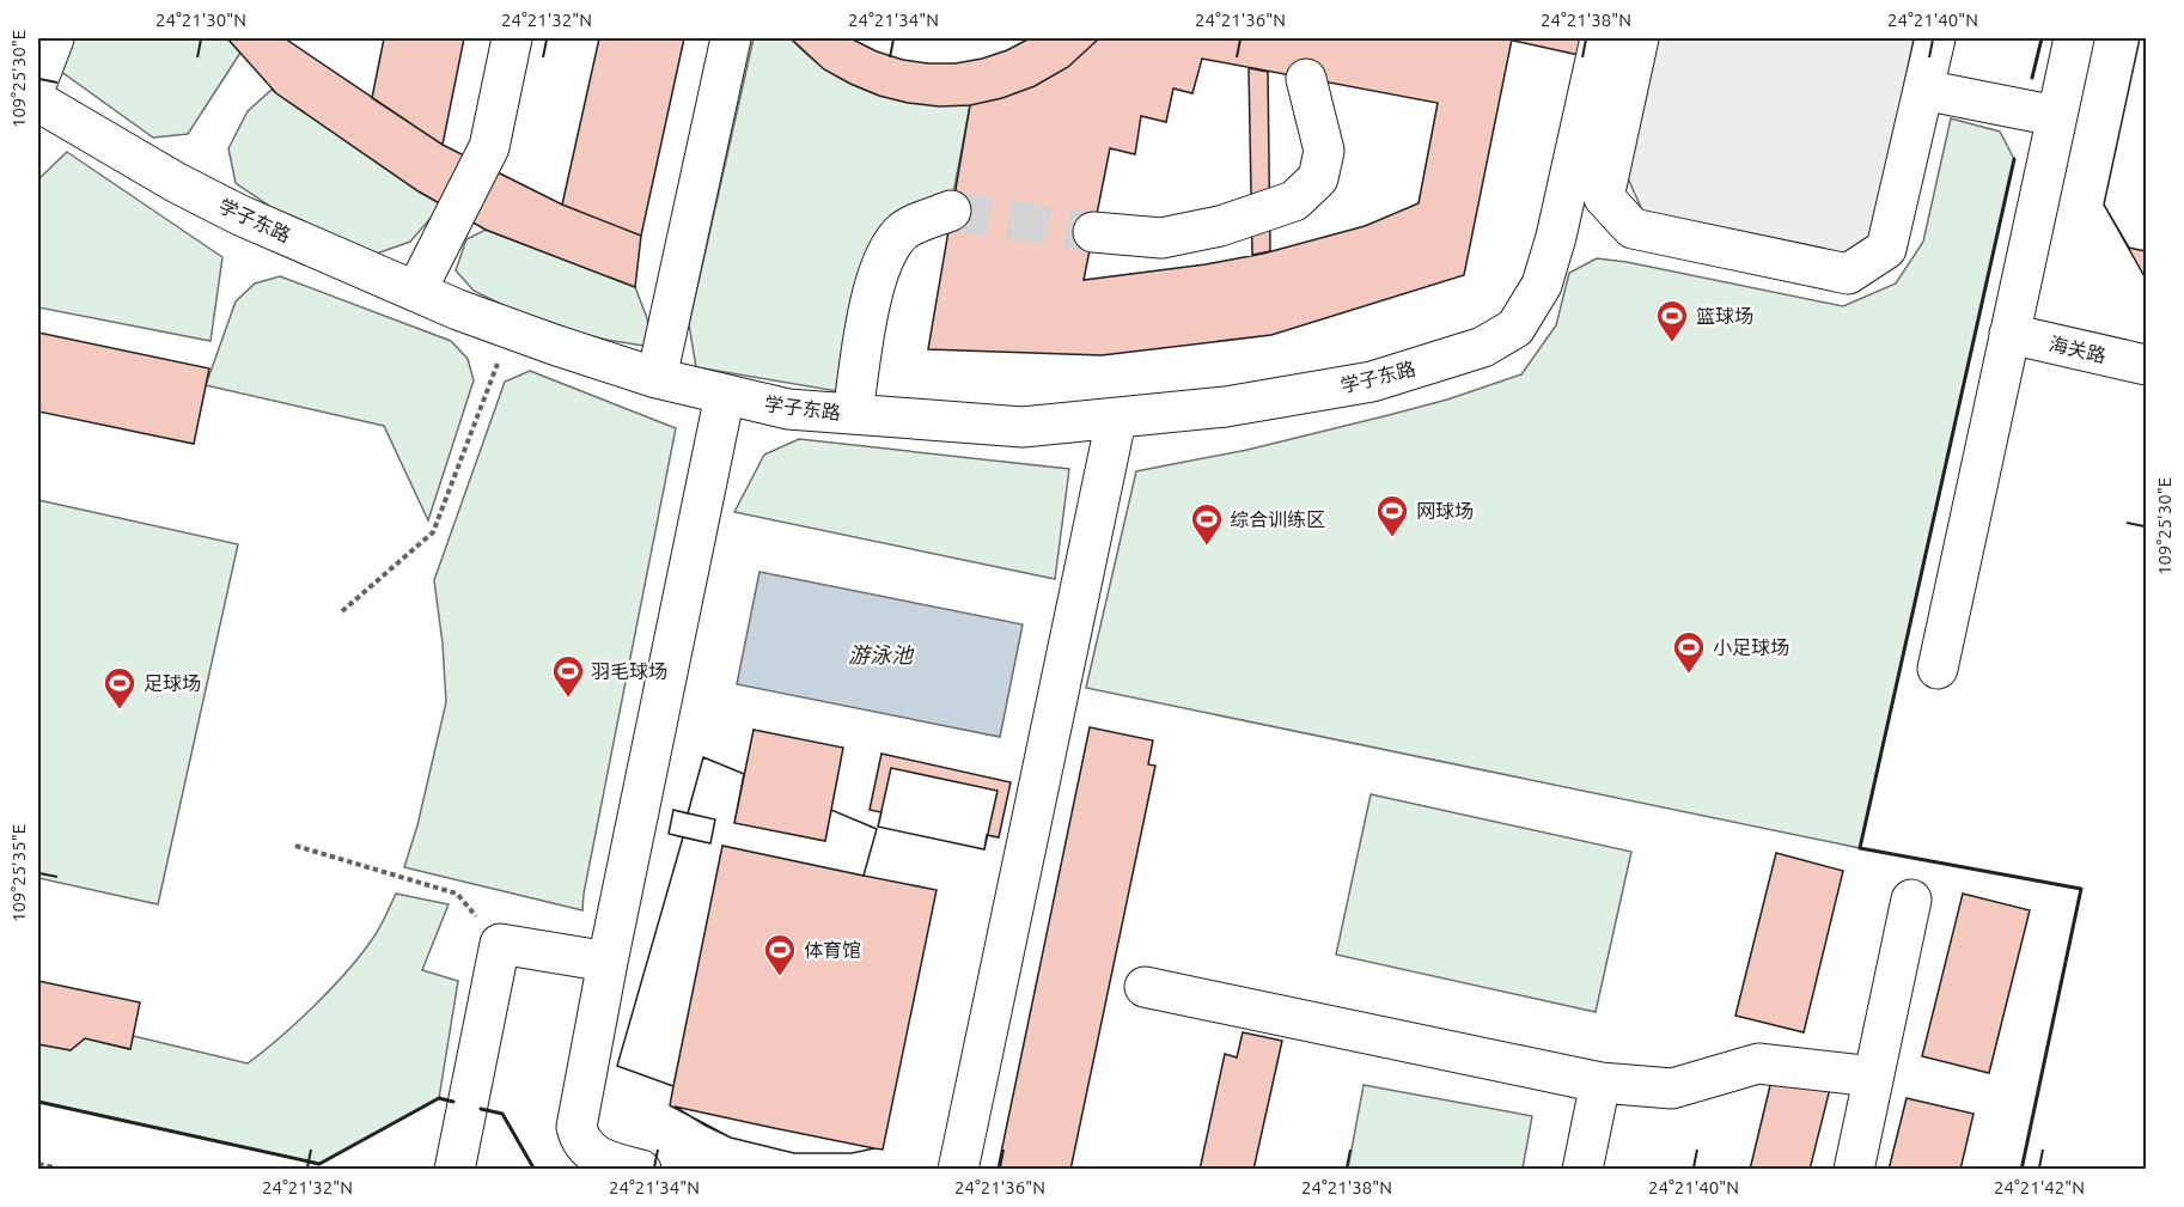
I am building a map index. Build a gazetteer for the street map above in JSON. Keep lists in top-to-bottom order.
{
  "streets": {
    "street": ["学子东路", "海关路"]
  },
  "water": ["游泳池"],
  "places": {
    "sports": [
      "篮球场",
      "网球场",
      "综合训练区",
      "小足球场",
      "羽毛球场",
      "足球场",
      "体育馆"
    ]
  },
  "coordinates": [
    "24°21'30\"N",
    "24°21'32\"N",
    "24°21'34\"N",
    "24°21'36\"N",
    "24°21'38\"N",
    "24°21'40\"N",
    "109°25'30\"E",
    "109°25'35\"E",
    "24°21'42\"N"
  ]
}
